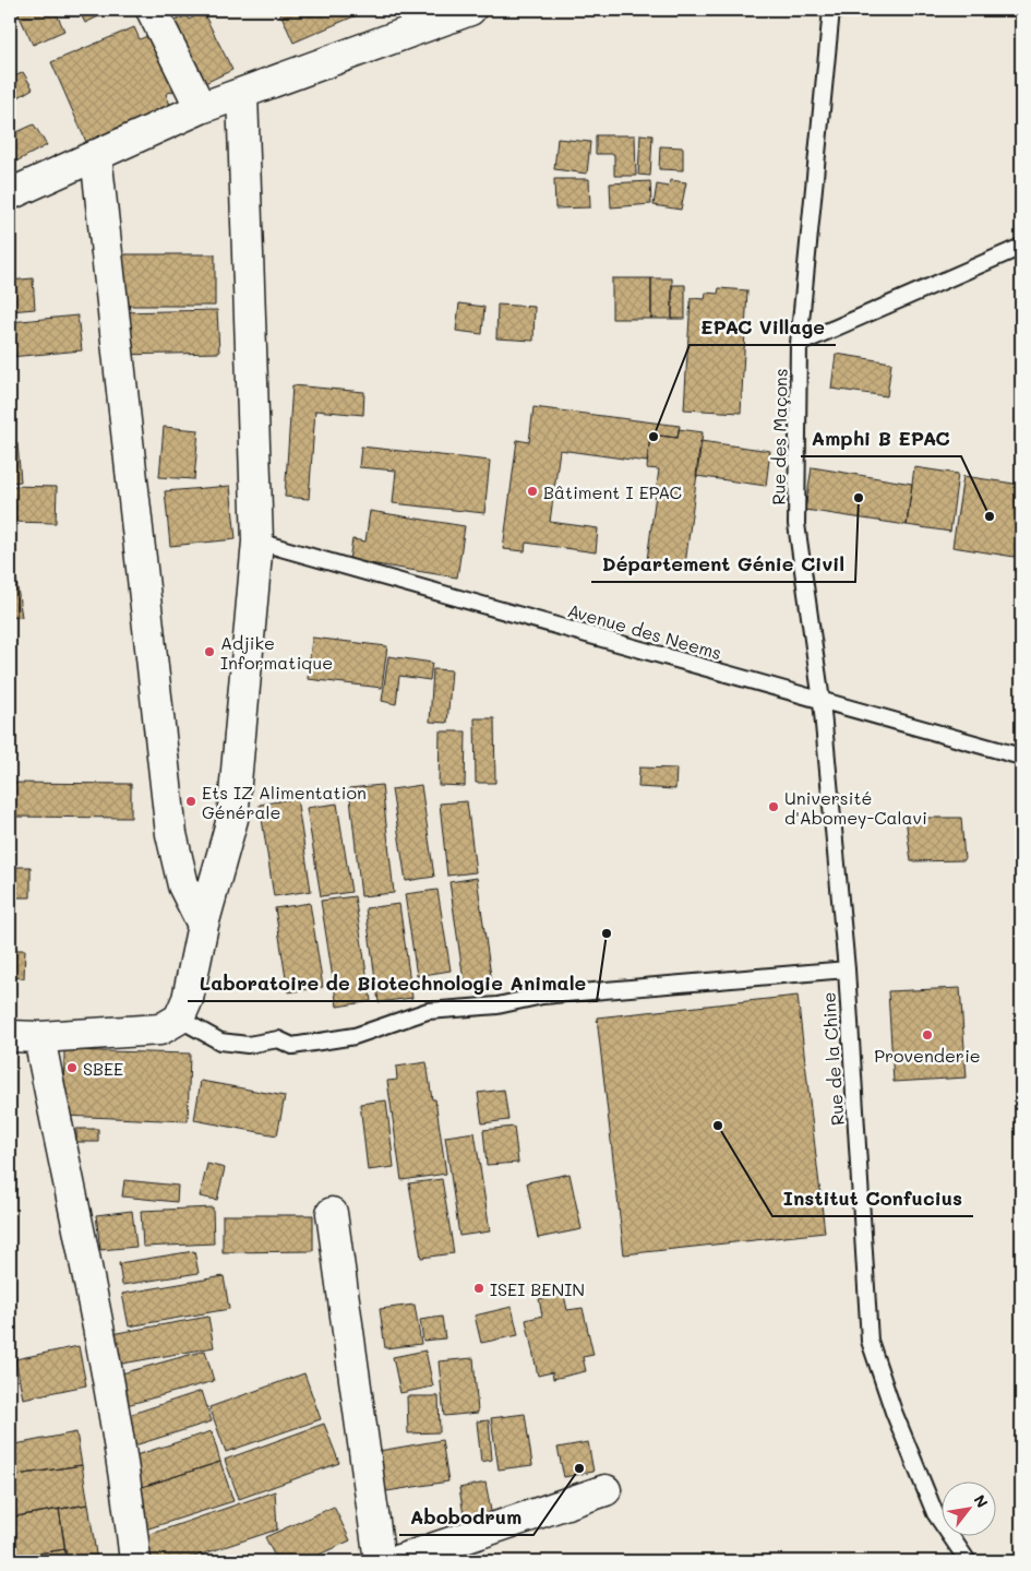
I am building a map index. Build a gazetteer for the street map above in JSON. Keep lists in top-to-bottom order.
{
  "streets": {
    "lane": ["Rue des Maçons", "Avenue des Neems", "Rue de la Chine"]
  },
  "crossings": [
    ["Rue des Maçons", "Avenue des Neems"],
    ["Rue des Maçons", "Rue de la Chine"],
    ["Avenue des Neems", "Rue de la Chine"]
  ],
  "places": [
    "EPAC Village",
    "Bâtiment I EPAC",
    "Département Génie Civil",
    "Amphi B EPAC",
    "Adjike Informatique",
    "Ets IZ Alimentation Générale",
    "Université d'Abomey-Calavi",
    "Laboratoire de Biotechnologie Animale",
    "Provenderie",
    "SBEE",
    "Institut Confucius",
    "ISEI BENIN",
    "Abobodrum"
  ],
  "north": "top right"
}
